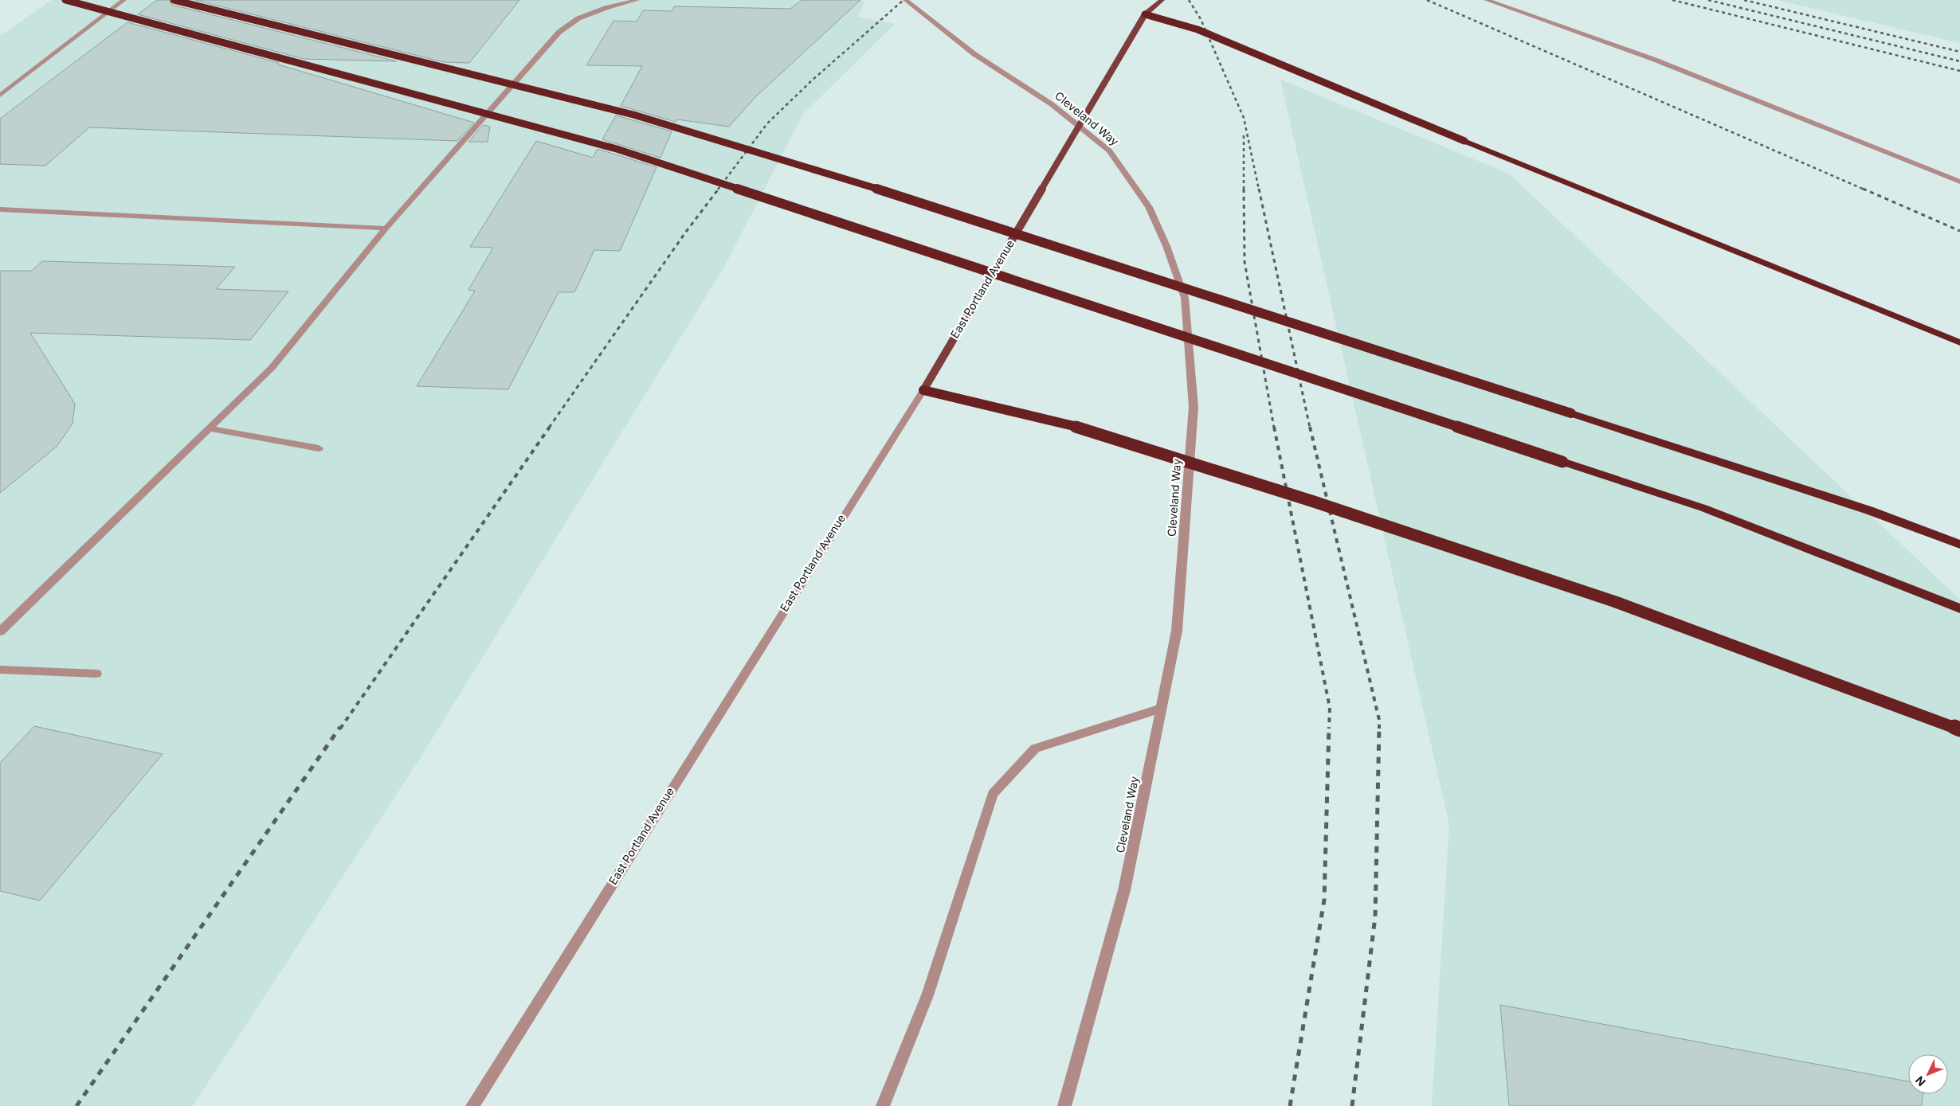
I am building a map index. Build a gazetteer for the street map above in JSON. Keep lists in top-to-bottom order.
{
  "streets": {
    "main road": ["East Portland Avenue"],
    "street": ["Cleveland Way"]
  },
  "north": "bottom left"
}
